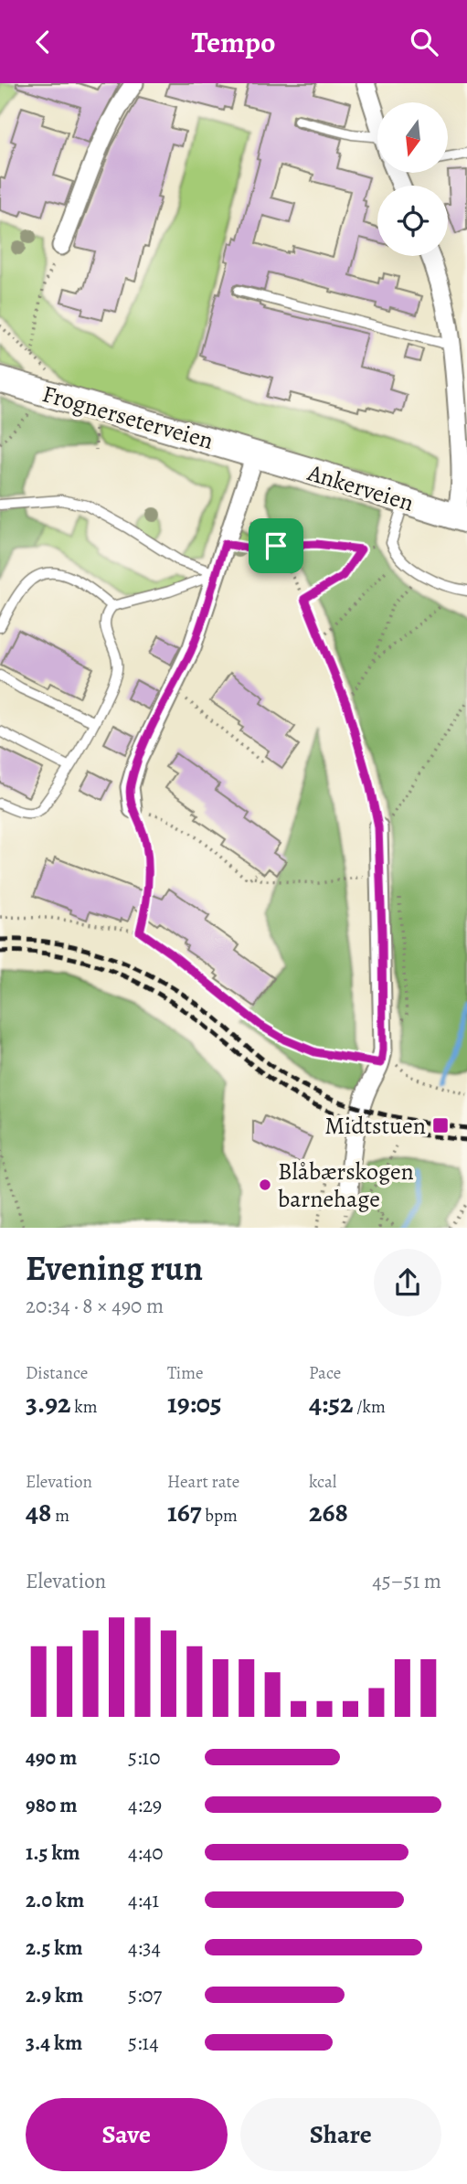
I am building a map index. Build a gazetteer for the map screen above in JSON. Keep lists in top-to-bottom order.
{
  "streets": {
    "main road": ["Frognerseterveien", "Ankerveien"]
  },
  "crossings": [
    ["Frognerseterveien", "Ankerveien"]
  ],
  "places": {
    "transit": ["Midtstuen"],
    "other": ["Blåbærskogen barnehage"]
  },
  "north": "bottom",
  "page": {
    "header": "Tempo",
    "heading": ["Evening run", "20:34 · 8 × 490 m"],
    "stats": [
      ["Distance", "3.92 km"],
      ["Time", "19:05"],
      ["Pace", "4:52 /km"],
      ["Elevation", "48 m"],
      ["Heart rate", "167 bpm"],
      ["kcal", "268"]
    ],
    "chart": ["Elevation", "45–51 m"],
    "list": [
      {
        "name": "490 m",
        "note": "5:10"
      },
      {
        "name": "980 m",
        "note": "4:29"
      },
      {
        "name": "1.5 km",
        "note": "4:40"
      },
      {
        "name": "2.0 km",
        "note": "4:41"
      },
      {
        "name": "2.5 km",
        "note": "4:34"
      },
      {
        "name": "2.9 km",
        "note": "5:07"
      },
      {
        "name": "3.4 km",
        "note": "5:14"
      }
    ],
    "buttons": ["Save", "Share"]
  }
}
